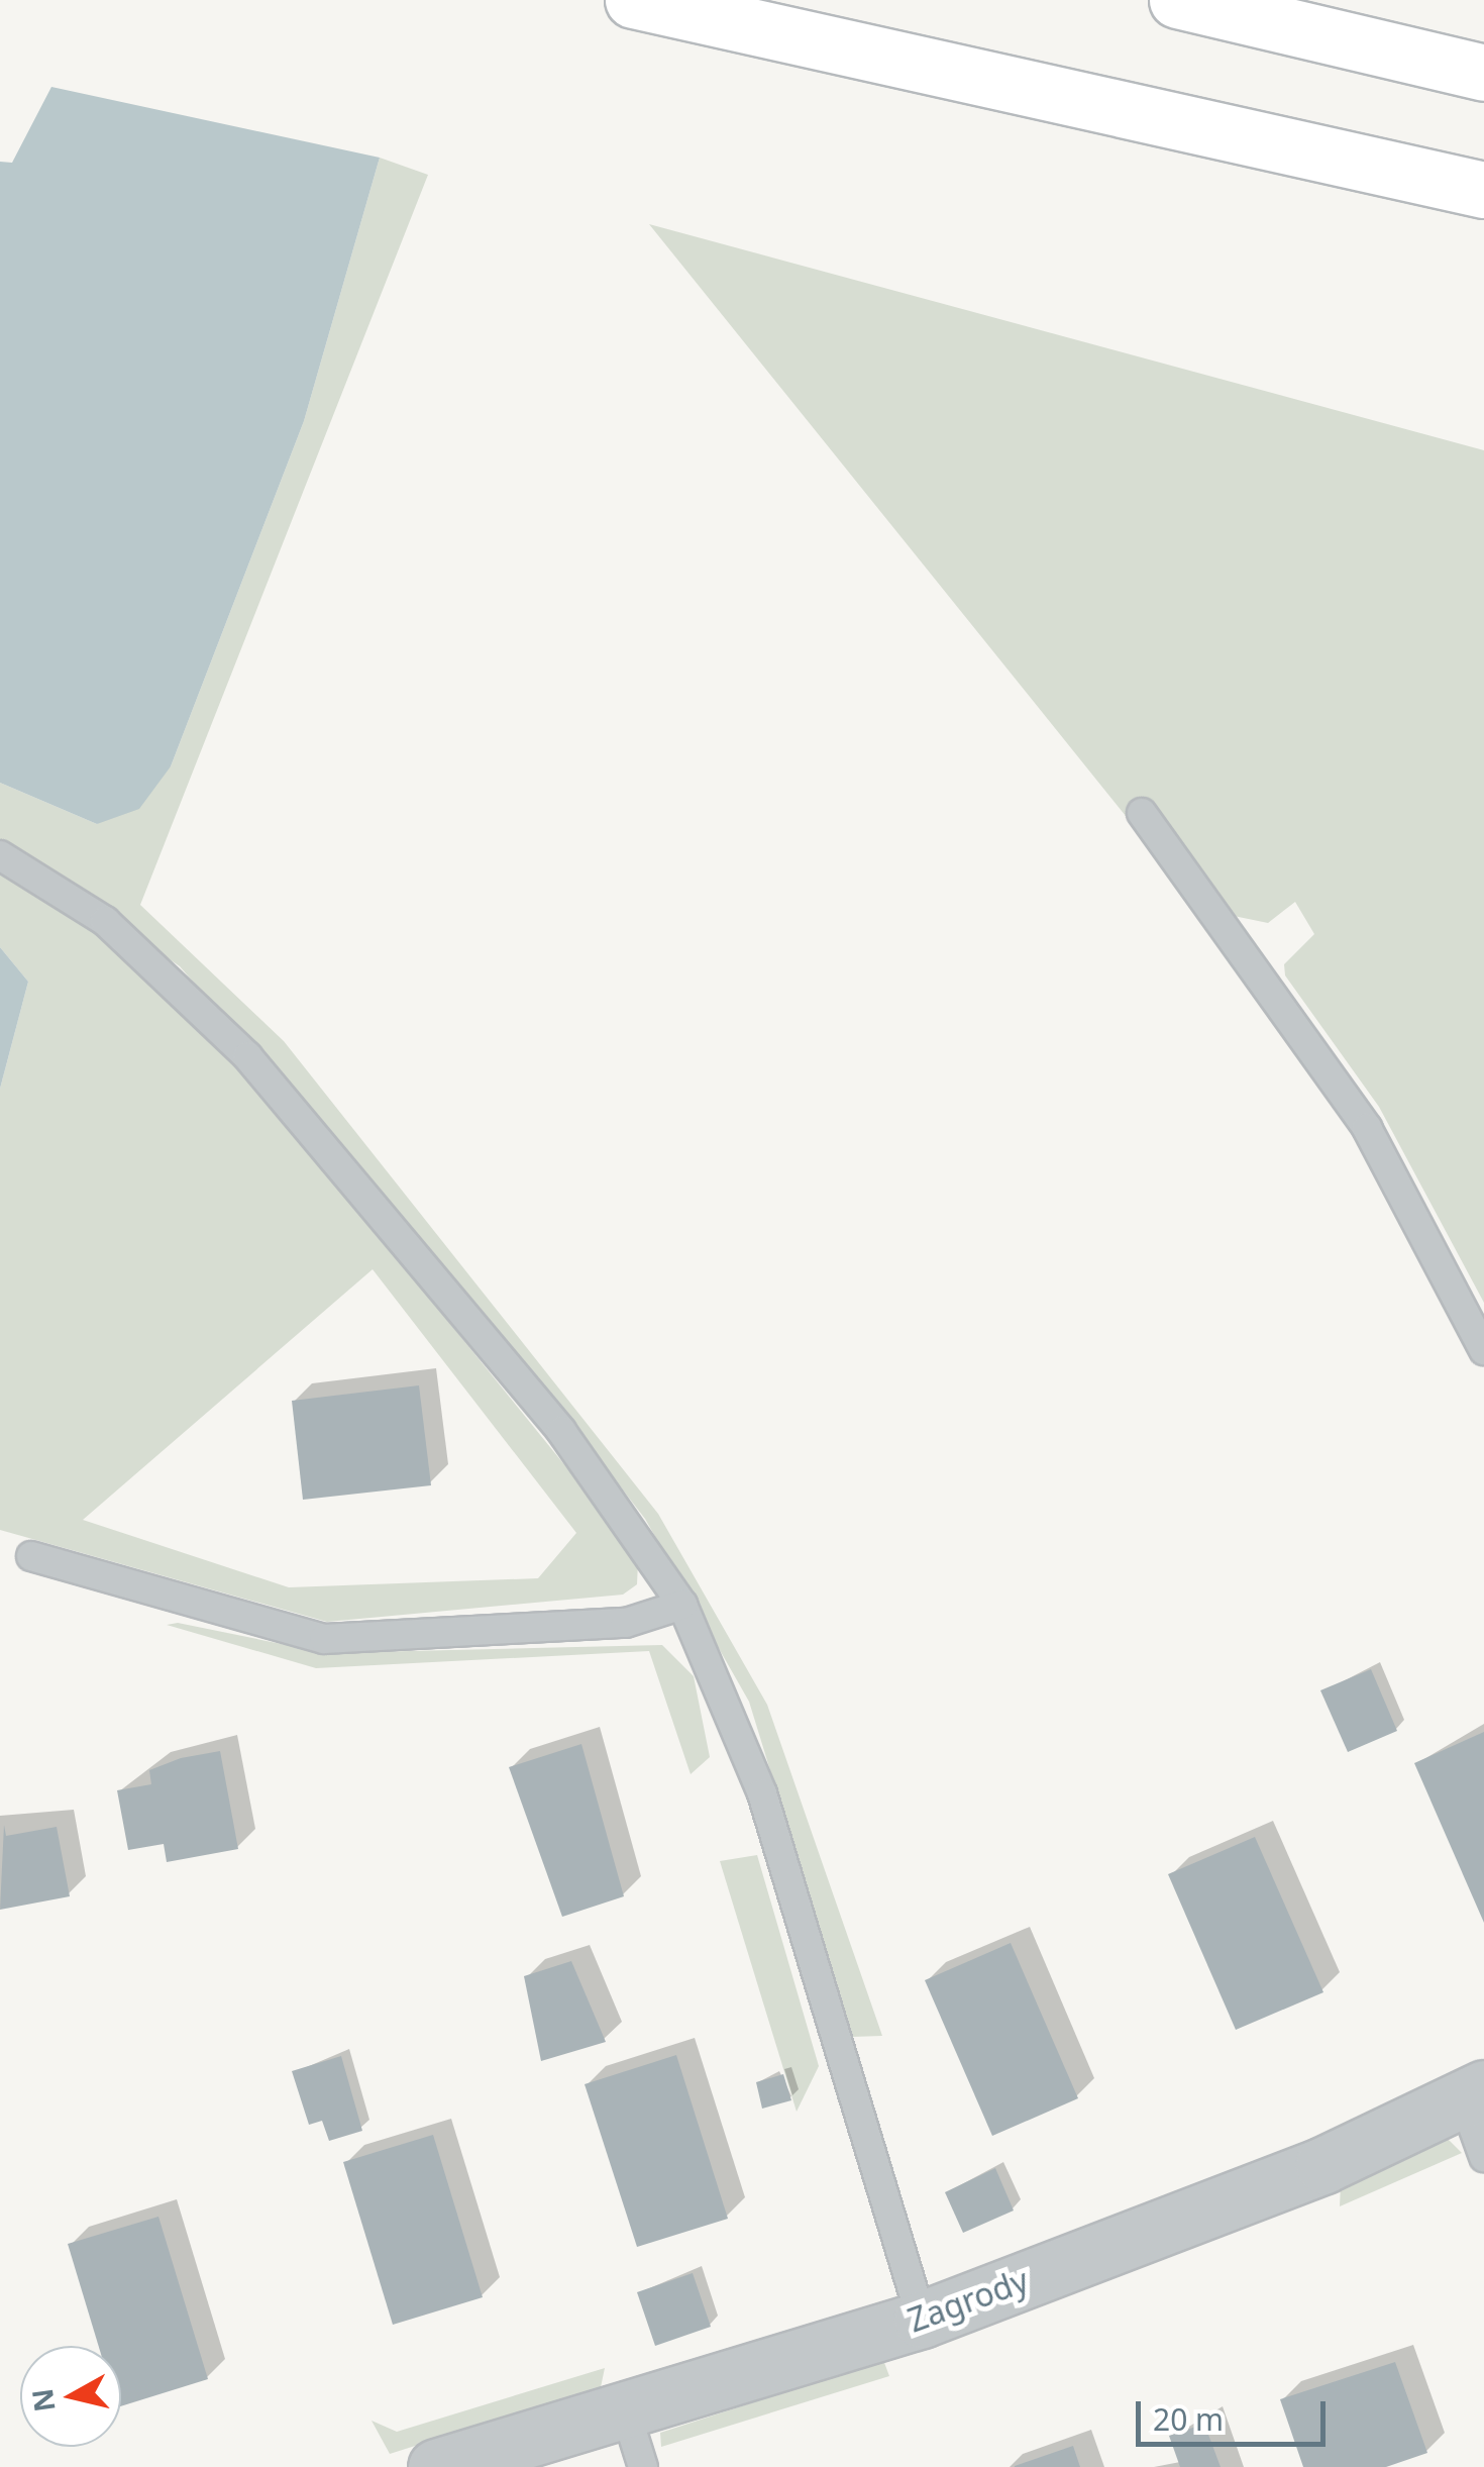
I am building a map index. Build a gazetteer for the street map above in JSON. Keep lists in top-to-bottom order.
{
  "streets": {
    "street": ["Zagrody"]
  },
  "scale_bar": "20 m",
  "north": "left"
}
